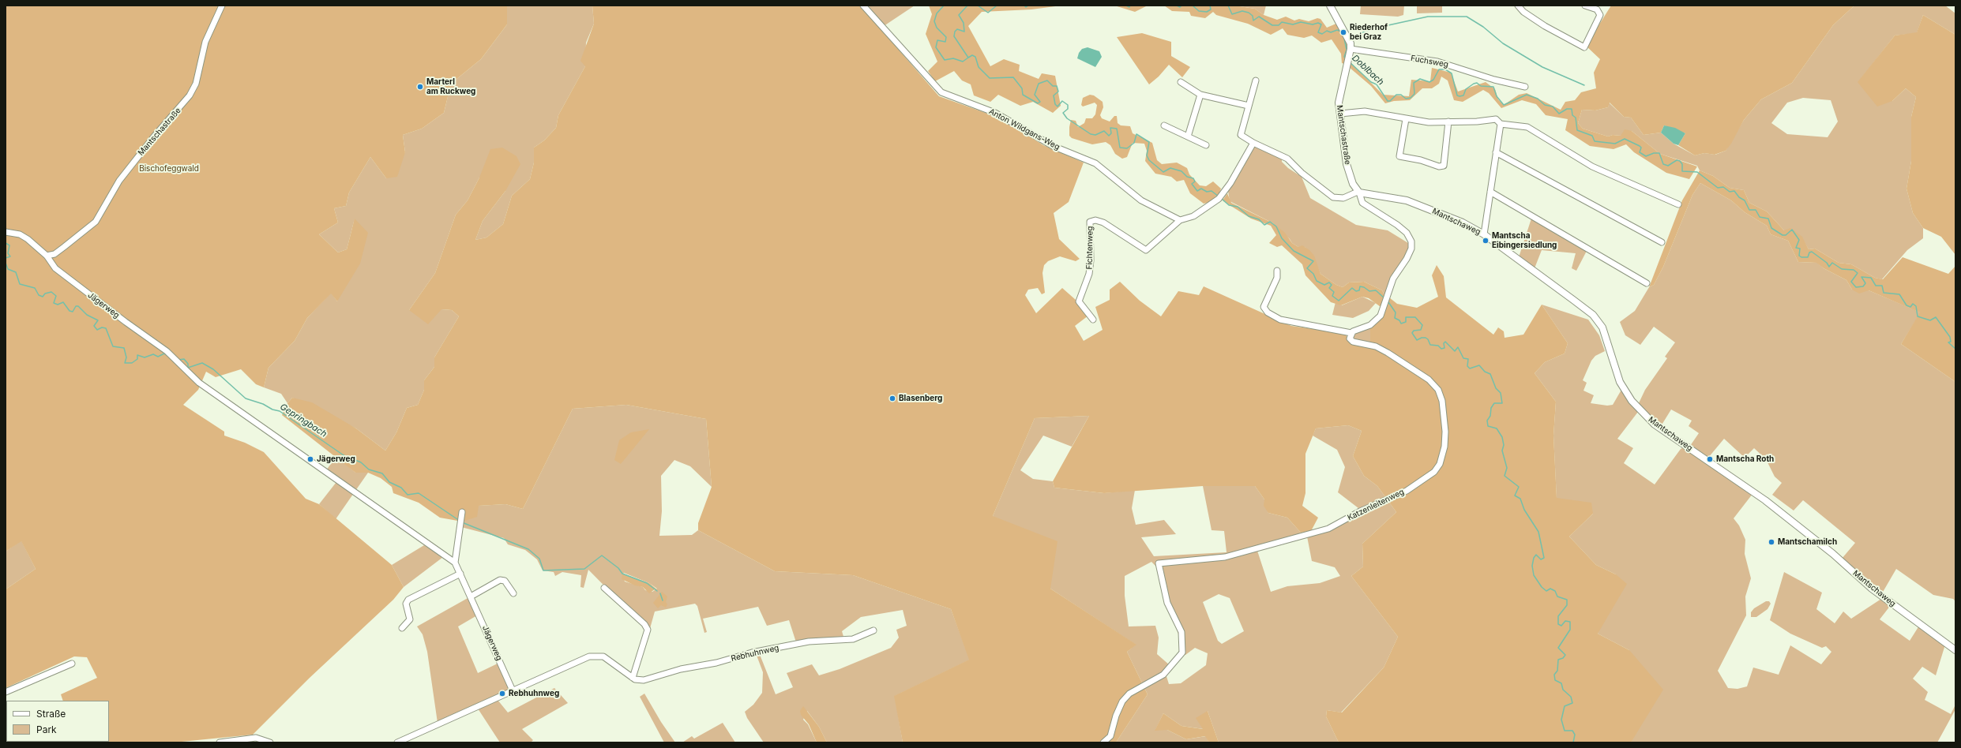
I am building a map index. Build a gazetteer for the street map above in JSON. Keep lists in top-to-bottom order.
{
  "streets": {
    "street": [
      "Fuchsweg",
      "Anton Wildgans-Weg",
      "Mantschastraße",
      "Mantschaweg",
      "Fichtenweg",
      "Jägerweg",
      "Katzenleitenweg",
      "Rebhuhnweg"
    ]
  },
  "crossings": [
    ["Fuchsweg", "Mantschastraße"],
    ["Anton Wildgans-Weg", "Fichtenweg"],
    ["Mantschastraße", "Mantschaweg"],
    ["Mantschastraße", "Jägerweg"],
    ["Jägerweg", "Rebhuhnweg"]
  ],
  "water": ["Doblbach", "Gepringbach"],
  "parks": ["Bischofeggwald"],
  "places": [
    "Riederhof bei Graz",
    "Marterl am Ruckweg",
    "Mantscha Eibingersiedlung",
    "Blasenberg",
    "Jägerweg",
    "Mantscha Roth",
    "Mantschamilch",
    "Rebhuhnweg"
  ],
  "legend": ["Straße", "Park"]
}
